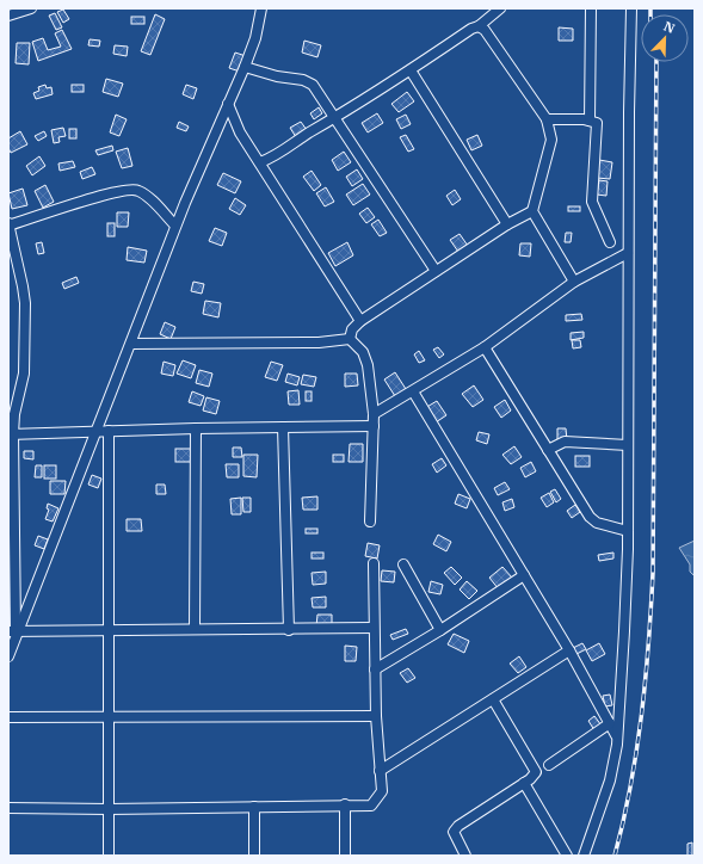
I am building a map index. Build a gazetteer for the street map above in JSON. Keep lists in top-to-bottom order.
{
  "north": "top right"
}
